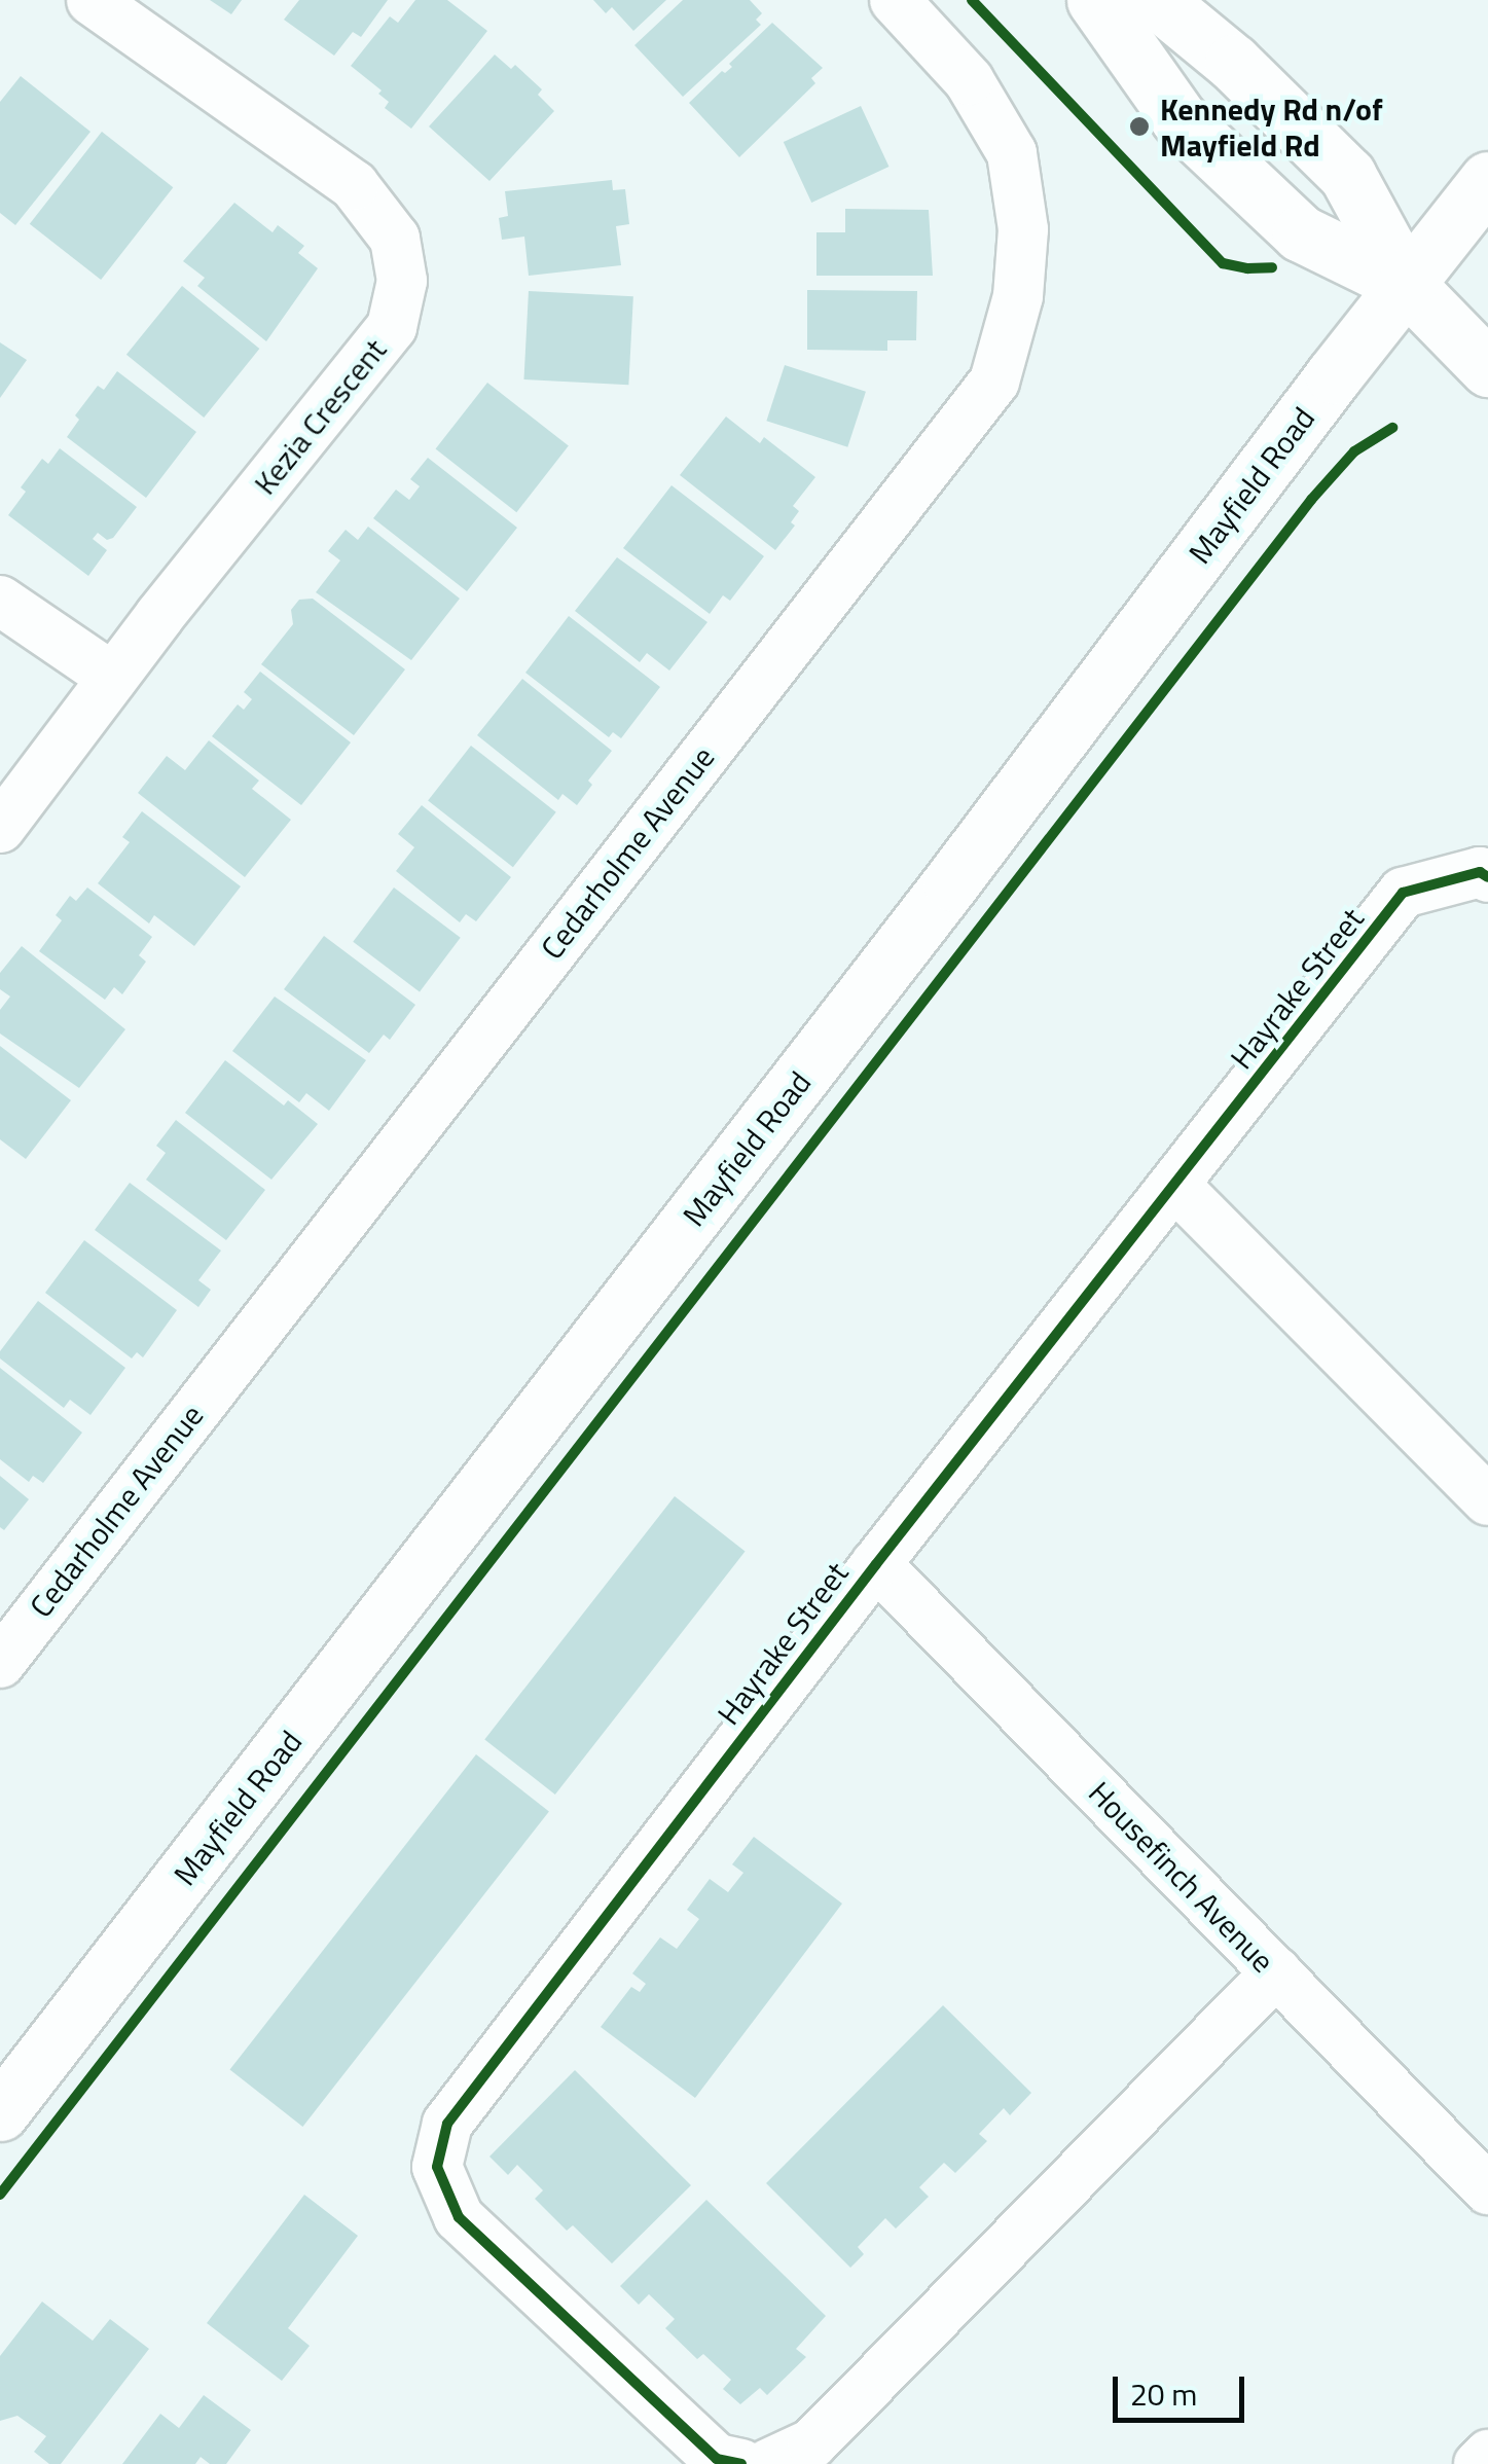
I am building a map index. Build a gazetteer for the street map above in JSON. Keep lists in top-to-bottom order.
{
  "streets": {
    "main road": ["Mayfield Road"],
    "street": [
      "Kezia Crescent",
      "Cedarholme Avenue",
      "Hayrake Street",
      "Housefinch Avenue"
    ]
  },
  "crossings": [
    ["Hayrake Street", "Housefinch Avenue"]
  ],
  "places": ["Kennedy Rd n/of Mayfield Rd"],
  "scale_bar": "20 m"
}
